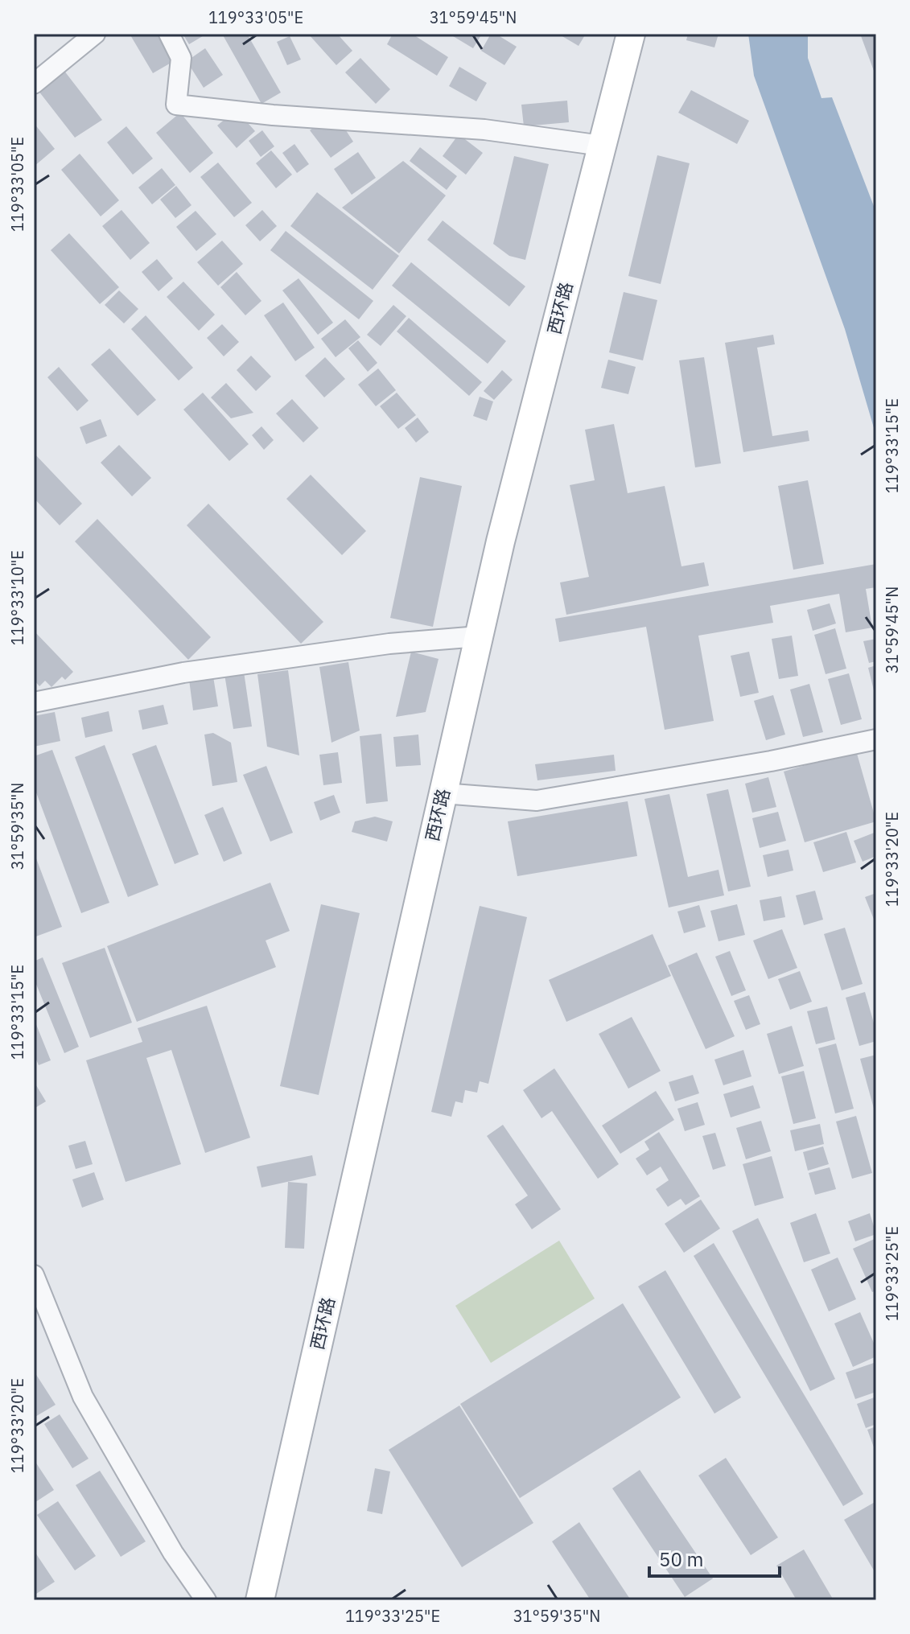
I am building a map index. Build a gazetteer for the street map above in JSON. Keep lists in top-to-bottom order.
{
  "streets": {
    "street": ["西环路"]
  },
  "scale_bar": "50 m",
  "coordinates": [
    "119°33'05\"E",
    "31°59'45\"N",
    "119°33'15\"E",
    "119°33'10\"E",
    "31°59'35\"N",
    "119°33'20\"E",
    "119°33'25\"E"
  ]
}
